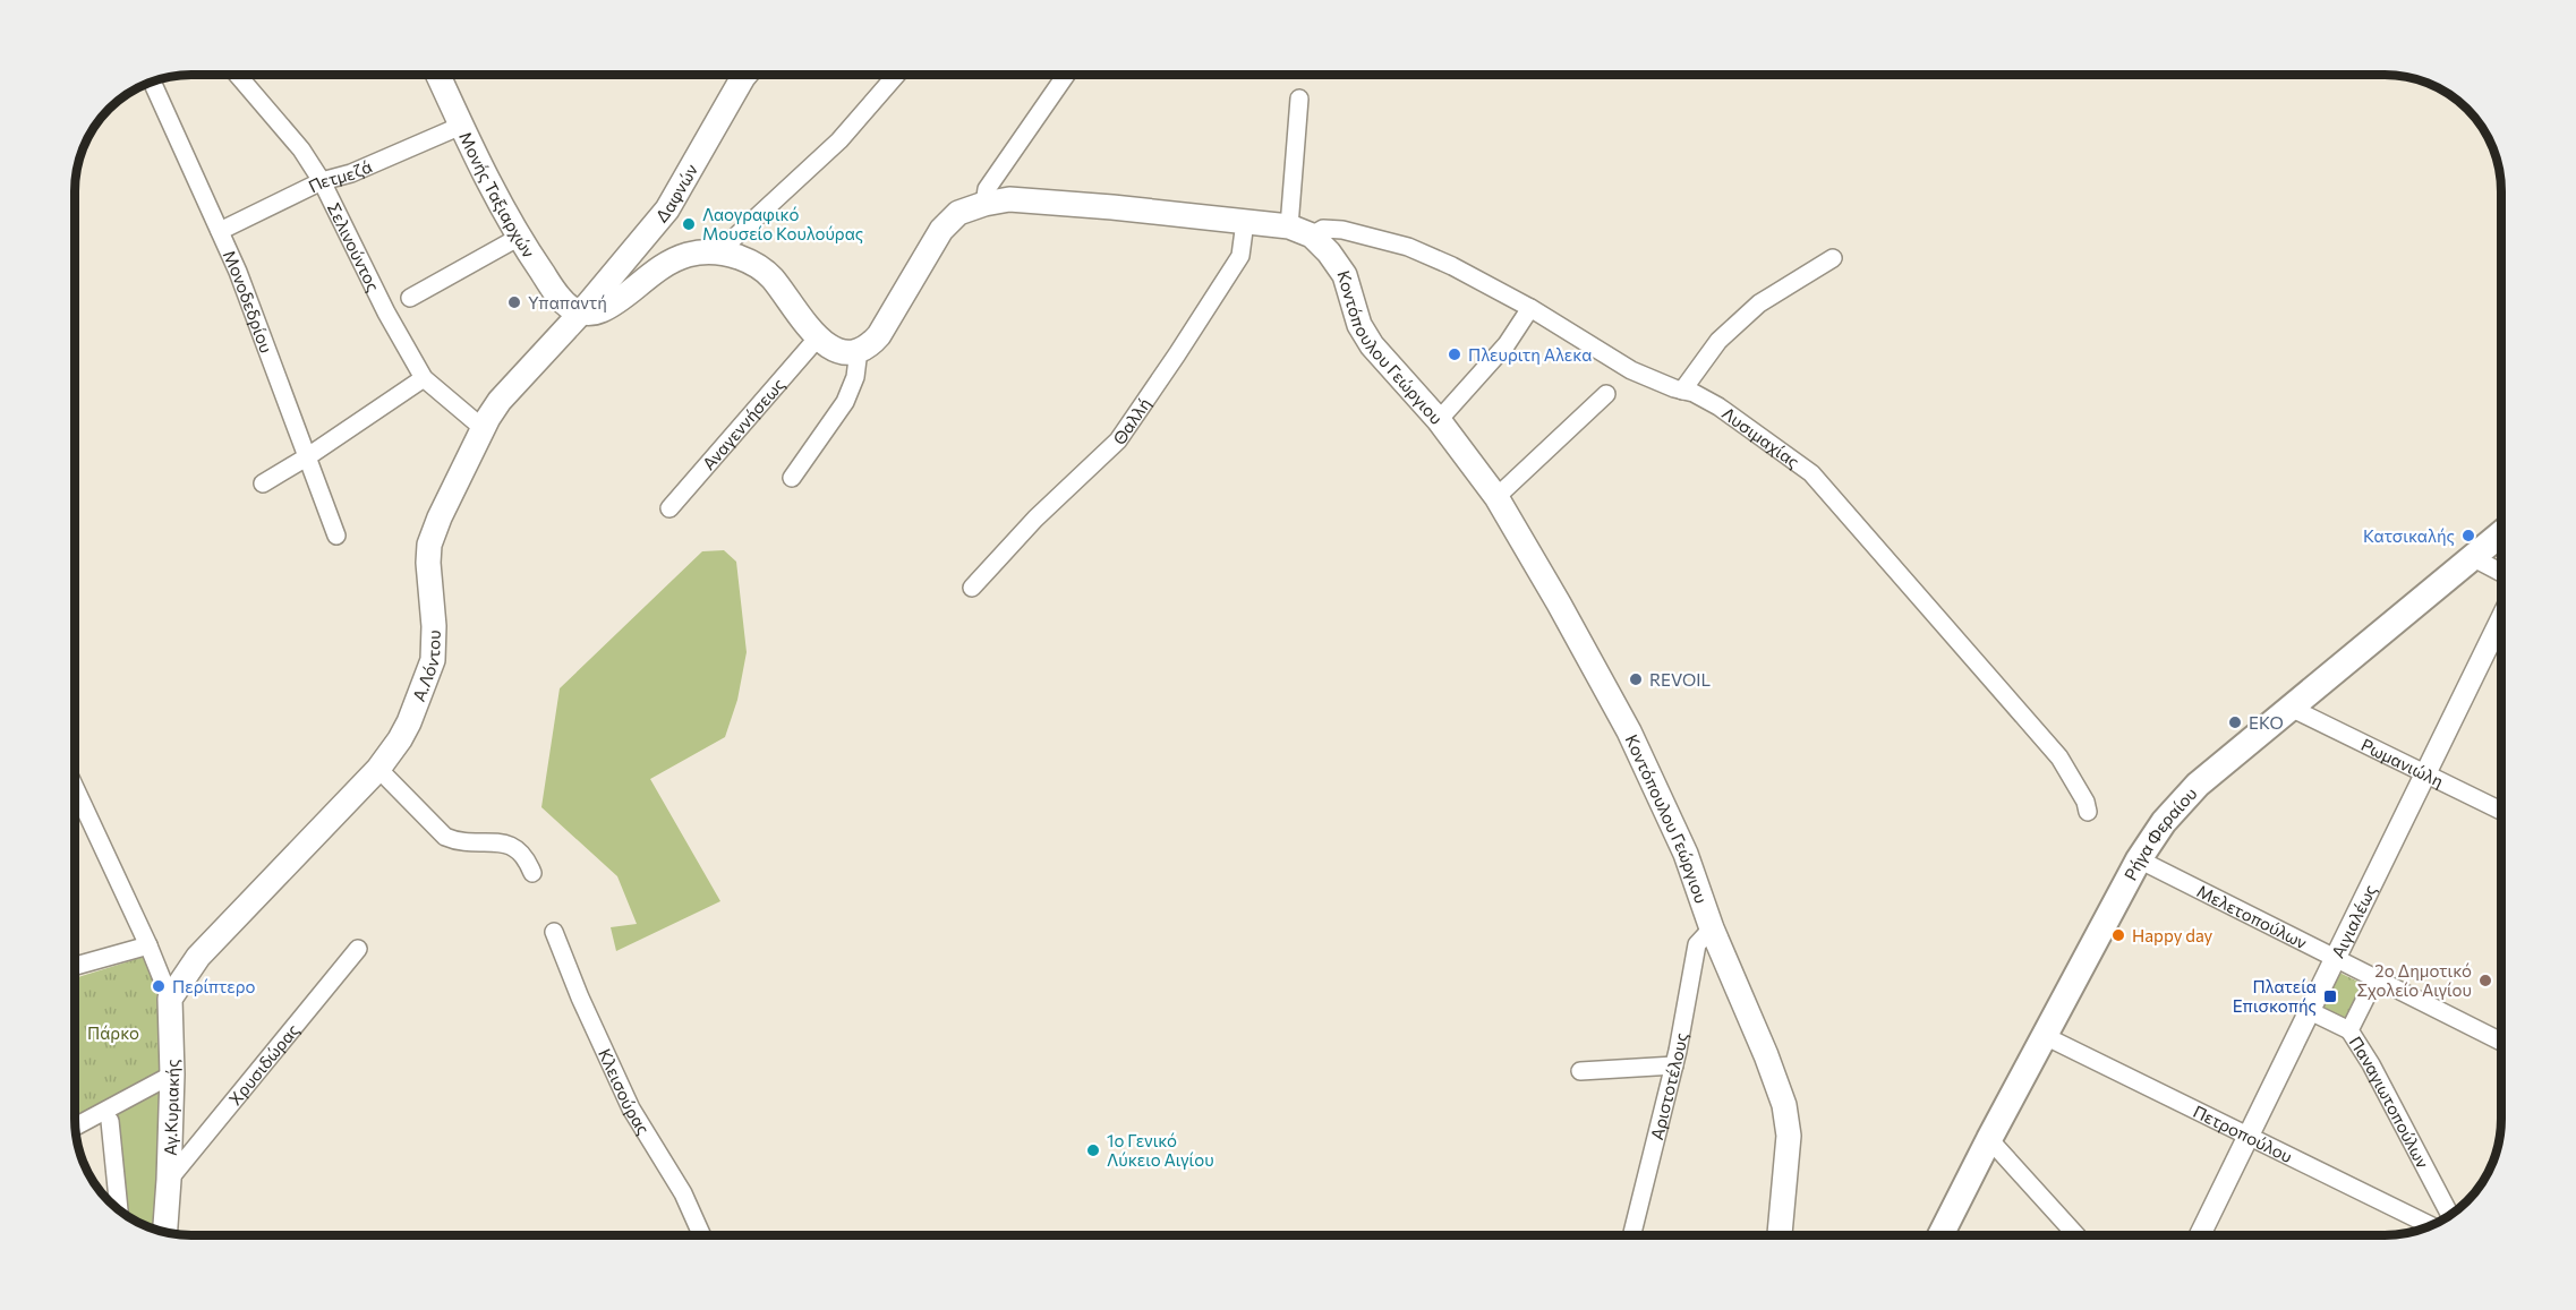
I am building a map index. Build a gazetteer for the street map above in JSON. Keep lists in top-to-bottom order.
{
  "streets": {
    "main road": [
      "Δαφνών",
      "Μονής Ταξιαρχών",
      "Κοντόπουλου Γεώργιου",
      "Α.Λόντου",
      "Ρήγα Φεραίου",
      "Αγ.Κυριακής"
    ],
    "street": [
      "Πετμεζά",
      "Σελινούντος",
      "Μονοδεδρίου",
      "Θαλλή",
      "Αναγεννήσεως",
      "Λυσιμαχίας",
      "Ρωμανιώλη",
      "Μελετοπούλων",
      "Αιγιαλέως",
      "Χρυσιδώρας",
      "Αριστοτέλους",
      "Κλεισούρας",
      "Παναγιωτοπούλων",
      "Πετροπούλου"
    ]
  },
  "crossings": [
    ["Πετμεζά", "Μονής Ταξιαρχών"],
    ["Πετμεζά", "Σελινούντος"],
    ["Πετμεζά", "Μονοδεδρίου"],
    ["Δαφνών", "Μονής Ταξιαρχών"],
    ["Δαφνών", "Α.Λόντου"],
    ["Μονής Ταξιαρχών", "Α.Λόντου"],
    ["Σελινούντος", "Α.Λόντου"],
    ["Κοντόπουλου Γεώργιου", "Θαλλή"],
    ["Κοντόπουλου Γεώργιου", "Λυσιμαχίας"],
    ["Κοντόπουλου Γεώργιου", "Αριστοτέλους"],
    ["Α.Λόντου", "Αγ.Κυριακής"],
    ["Ρωμανιώλη", "Ρήγα Φεραίου"],
    ["Ρωμανιώλη", "Αιγιαλέως"],
    ["Ρήγα Φεραίου", "Μελετοπούλων"],
    ["Ρήγα Φεραίου", "Πετροπούλου"],
    ["Μελετοπούλων", "Αιγιαλέως"],
    ["Μελετοπούλων", "Παναγιωτοπούλων"],
    ["Αιγιαλέως", "Πετροπούλου"],
    ["Χρυσιδώρας", "Αγ.Κυριακής"]
  ],
  "parks": ["Πάρκο"],
  "places": {
    "other": [
      "Λαογραφικό Μουσείο Κουλούρας",
      "Υπαπαντή",
      "Πλευριτη Αλεκα",
      "Κατσικαλής",
      "REVOIL",
      "EKO",
      "Happy day",
      "2ο Δημοτικό Σχολείο Αιγίου",
      "Περίπτερο",
      "1o Γενικό Λύκειο Αιγίου"
    ],
    "transit": ["Πλατεία Επισκοπής"]
  }
}
